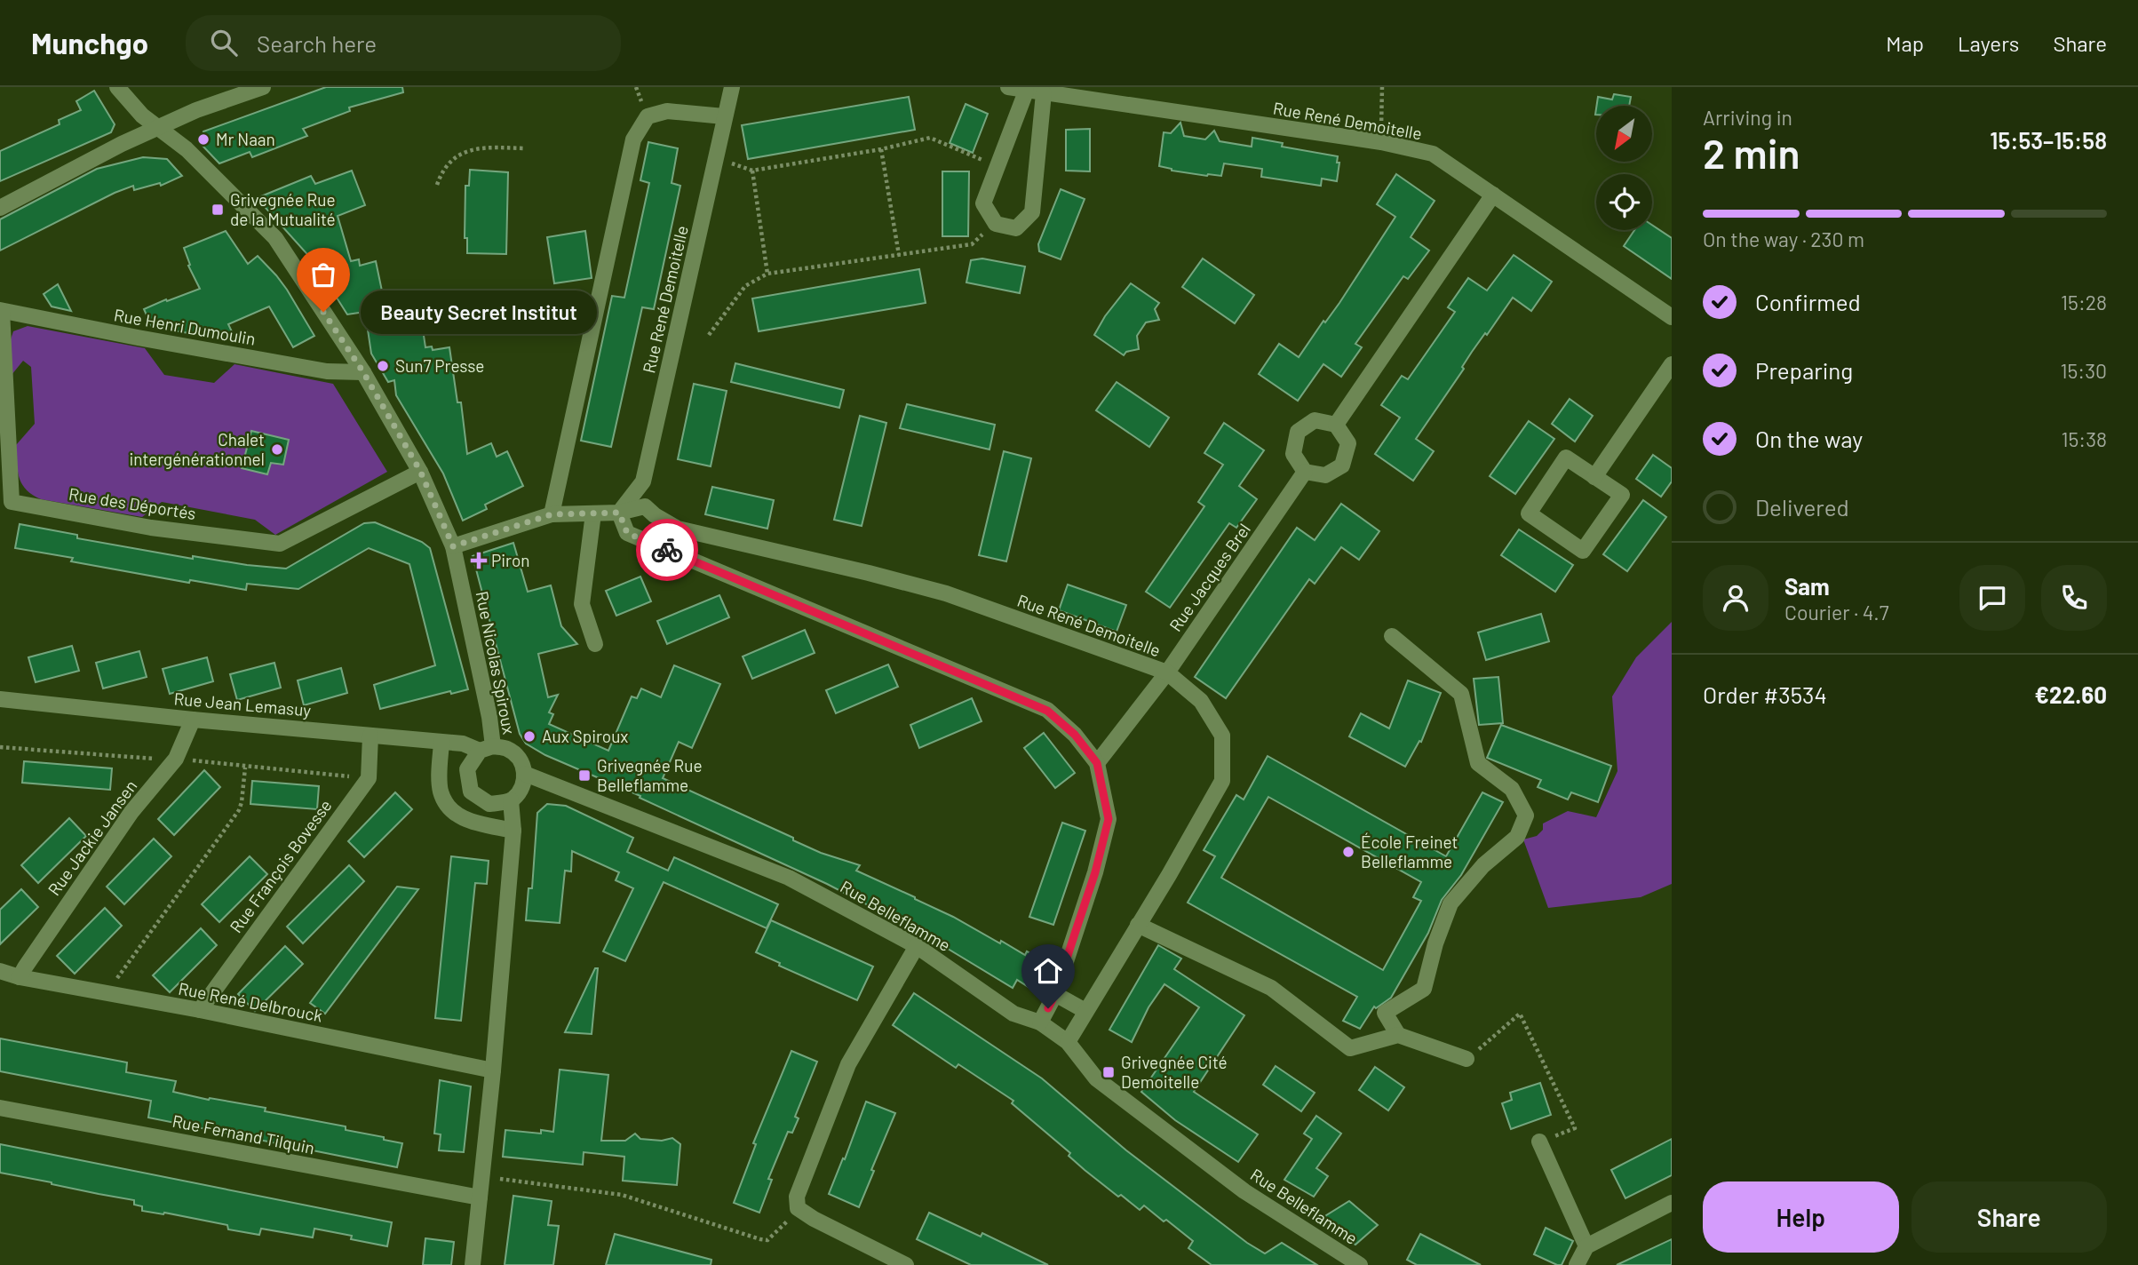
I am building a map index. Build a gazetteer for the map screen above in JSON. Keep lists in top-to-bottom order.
{
  "streets": {
    "street": [
      "Rue René Demoitelle",
      "Rue Henri Dumoulin",
      "Rue des Déportés",
      "Rue Jacques Brel",
      "Rue Nicolas Spiroux",
      "Rue Jean Lemasuy",
      "Rue Jackie Jansen",
      "Rue François Bovesse",
      "Rue Belleflamme",
      "Rue René Delbrouck",
      "Rue Fernand Tilquin"
    ]
  },
  "crossings": [
    ["Rue René Demoitelle", "Rue Jacques Brel"],
    ["Rue René Demoitelle", "Rue Nicolas Spiroux"],
    ["Rue René Demoitelle", "Rue Belleflamme"],
    ["Rue Henri Dumoulin", "Rue des Déportés"],
    ["Rue Henri Dumoulin", "Rue Nicolas Spiroux"],
    ["Rue des Déportés", "Rue Nicolas Spiroux"],
    ["Rue Nicolas Spiroux", "Rue Jean Lemasuy"],
    ["Rue Nicolas Spiroux", "Rue Belleflamme"],
    ["Rue Jean Lemasuy", "Rue Jackie Jansen"],
    ["Rue Jean Lemasuy", "Rue François Bovesse"],
    ["Rue Jean Lemasuy", "Rue Belleflamme"],
    ["Rue Jackie Jansen", "Rue René Delbrouck"],
    ["Rue François Bovesse", "Rue René Delbrouck"]
  ],
  "places": {
    "other": [
      "Mr Naan",
      "Beauty Secret Institut",
      "Sun7 Presse",
      "Chalet intergénérationnel",
      "Aux Spiroux",
      "École Freinet Belleflamme"
    ],
    "transit": ["Grivegnée Rue de la Mutualité", "Grivegnée Rue Belleflamme", "Grivegnée Cité Demoitelle"],
    "health": ["Piron"]
  },
  "north": "bottom left",
  "page": {
    "header": "Munchgo",
    "search": "Search here",
    "nav": ["Map", "Layers", "Share"],
    "heading": ["2 min", "Arriving in", "15:53–15:58"],
    "panel": [
      "Sam",
      "Courier · 4.7",
      "Order #3534",
      "€22.60"
    ],
    "bar": "On the way · 230 m",
    "list": [
      ["Confirmed", "15:28"],
      ["Preparing", "15:30"],
      ["On the way", "15:38"],
      "Delivered"
    ],
    "bubble": "Beauty Secret Institut",
    "buttons": ["Help", "Share"]
  }
}
